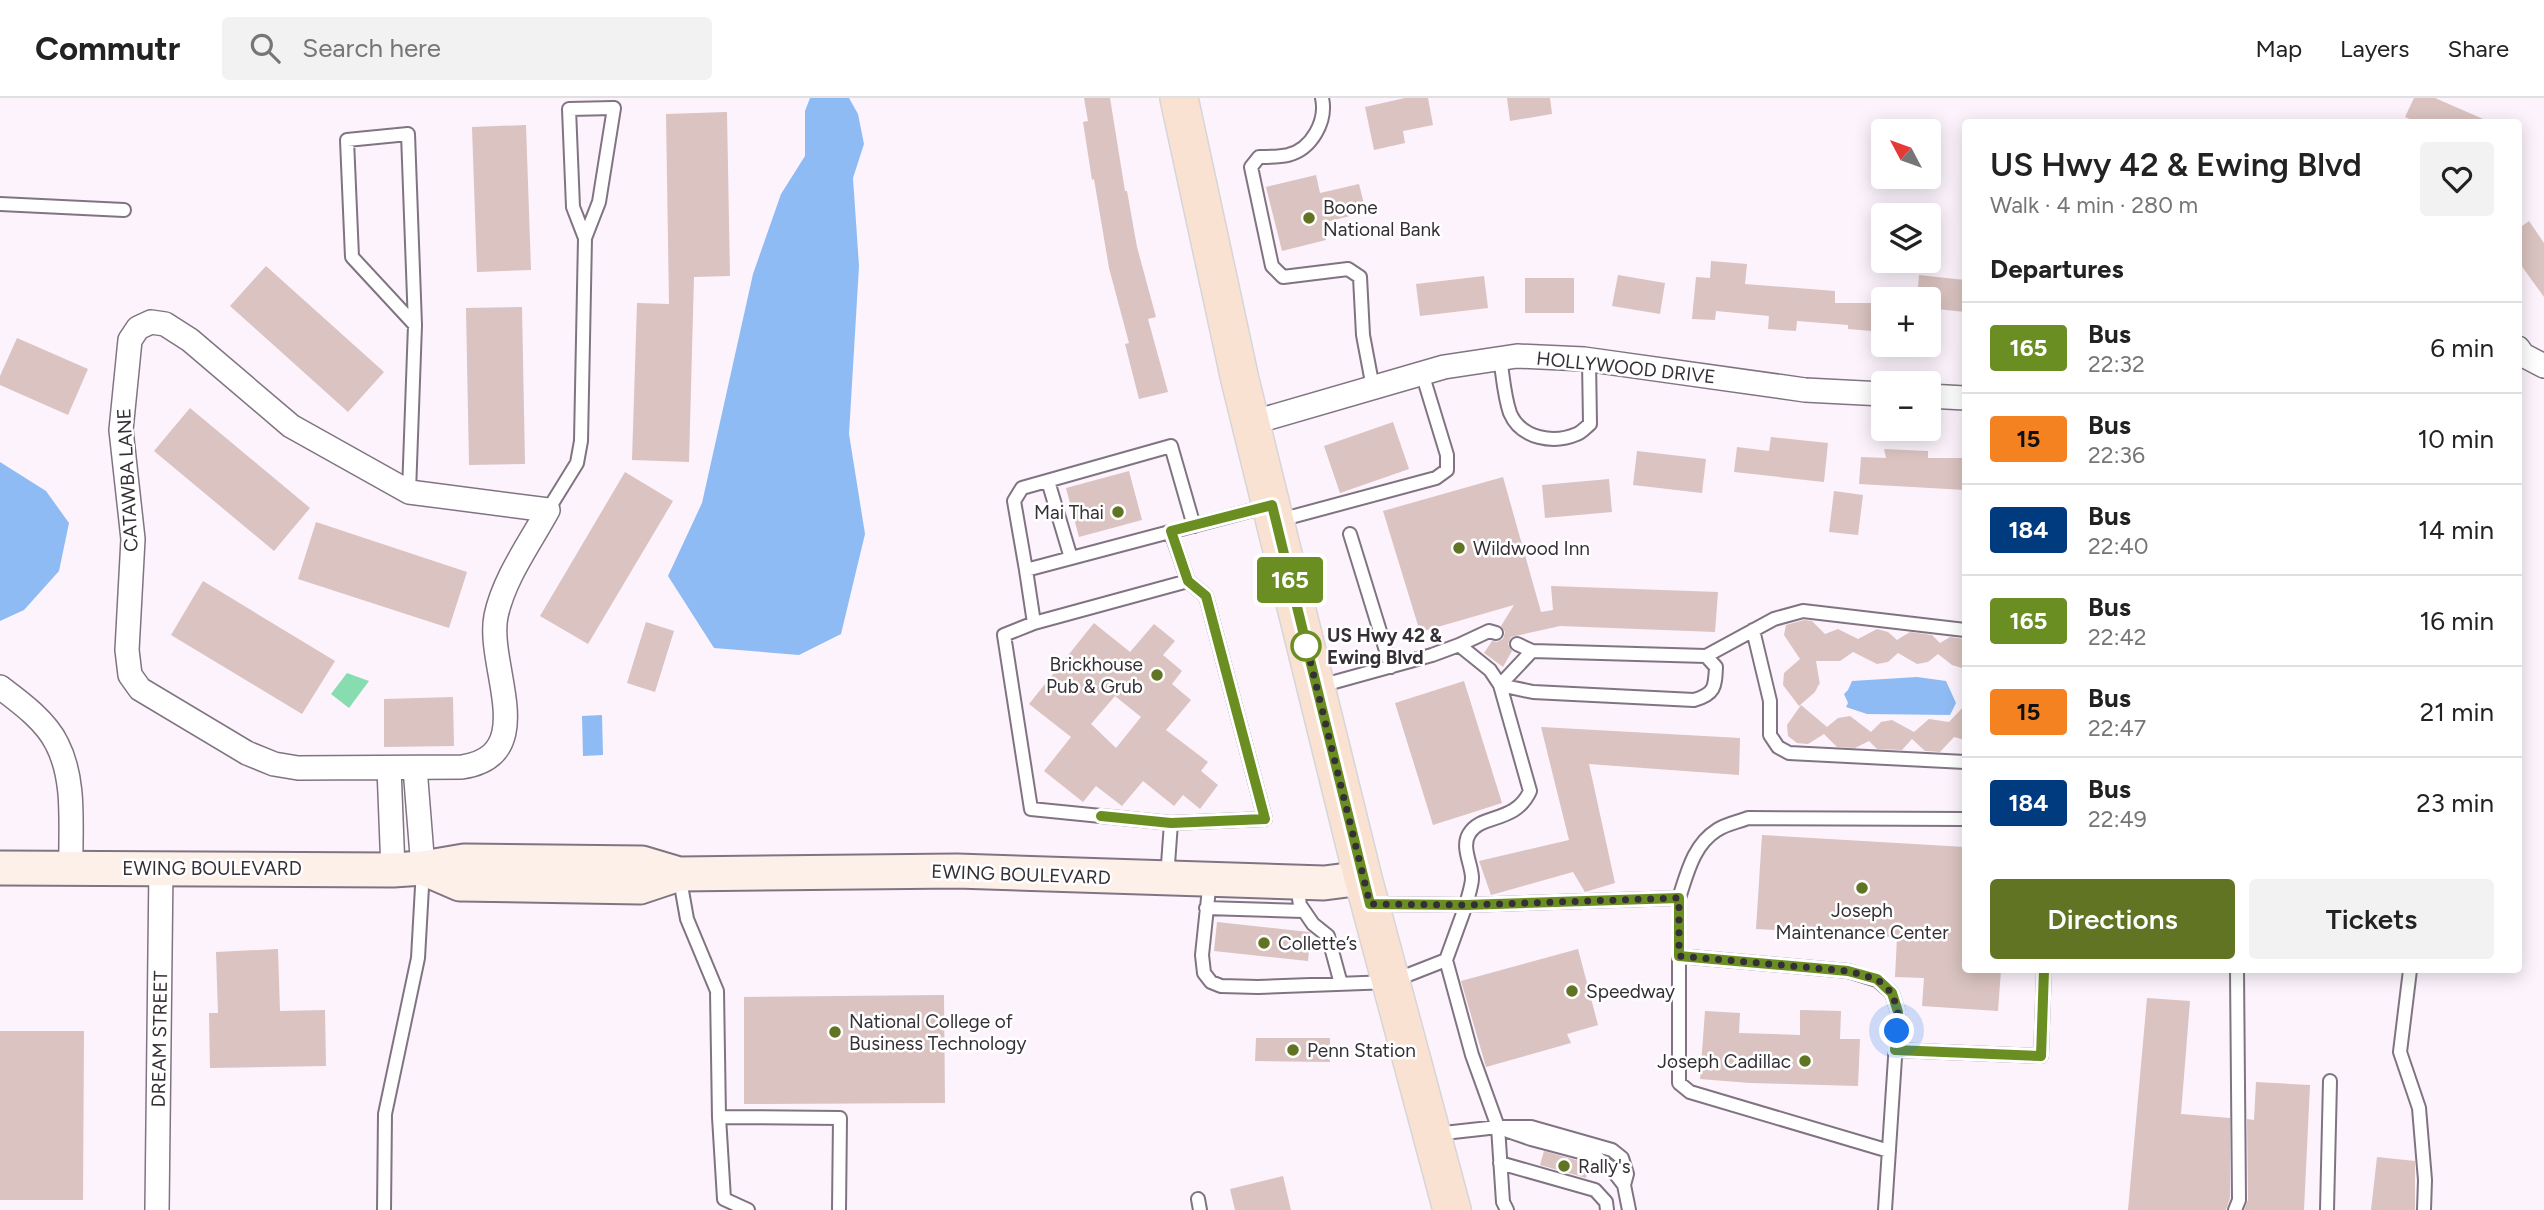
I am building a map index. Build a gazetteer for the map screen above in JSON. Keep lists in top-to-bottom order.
{
  "streets": {
    "street": [
      "HOLLYWOOD DRIVE",
      "CATAWBA LANE",
      "EWING BOULEVARD",
      "DREAM STREET"
    ]
  },
  "crossings": [
    ["EWING BOULEVARD", "DREAM STREET"]
  ],
  "places": [
    "Boone National Bank",
    "Mai Thai",
    "Wildwood Inn",
    "US Hwy 42 & Ewing Blvd",
    "Brickhouse Pub & Grub",
    "Joseph Maintenance Center",
    "Collette’s",
    "Speedway",
    "National College of Business Technology",
    "Penn Station",
    "Joseph Cadillac",
    "Rally's"
  ],
  "lines": ["bus line 165"],
  "north": "top left",
  "page": {
    "header": "Commutr",
    "search": "Search here",
    "nav": ["Map", "Layers", "Share"],
    "on_map": "165",
    "map_buttons": ["+", "−"],
    "heading": [
      ["US Hwy 42 & Ewing Blvd", "Walk · 4 min · 280 m"],
      "Departures"
    ],
    "list": [
      {
        "mark": "165",
        "name": "Bus",
        "note": "22:32",
        "value": "6 min"
      },
      {
        "mark": "15",
        "name": "Bus",
        "note": "22:36",
        "value": "10 min"
      },
      {
        "mark": "184",
        "name": "Bus",
        "note": "22:40",
        "value": "14 min"
      },
      {
        "mark": "165",
        "name": "Bus",
        "note": "22:42",
        "value": "16 min"
      },
      {
        "mark": "15",
        "name": "Bus",
        "note": "22:47",
        "value": "21 min"
      },
      {
        "mark": "184",
        "name": "Bus",
        "note": "22:49",
        "value": "23 min"
      }
    ],
    "buttons": ["Directions", "Tickets"]
  }
}
